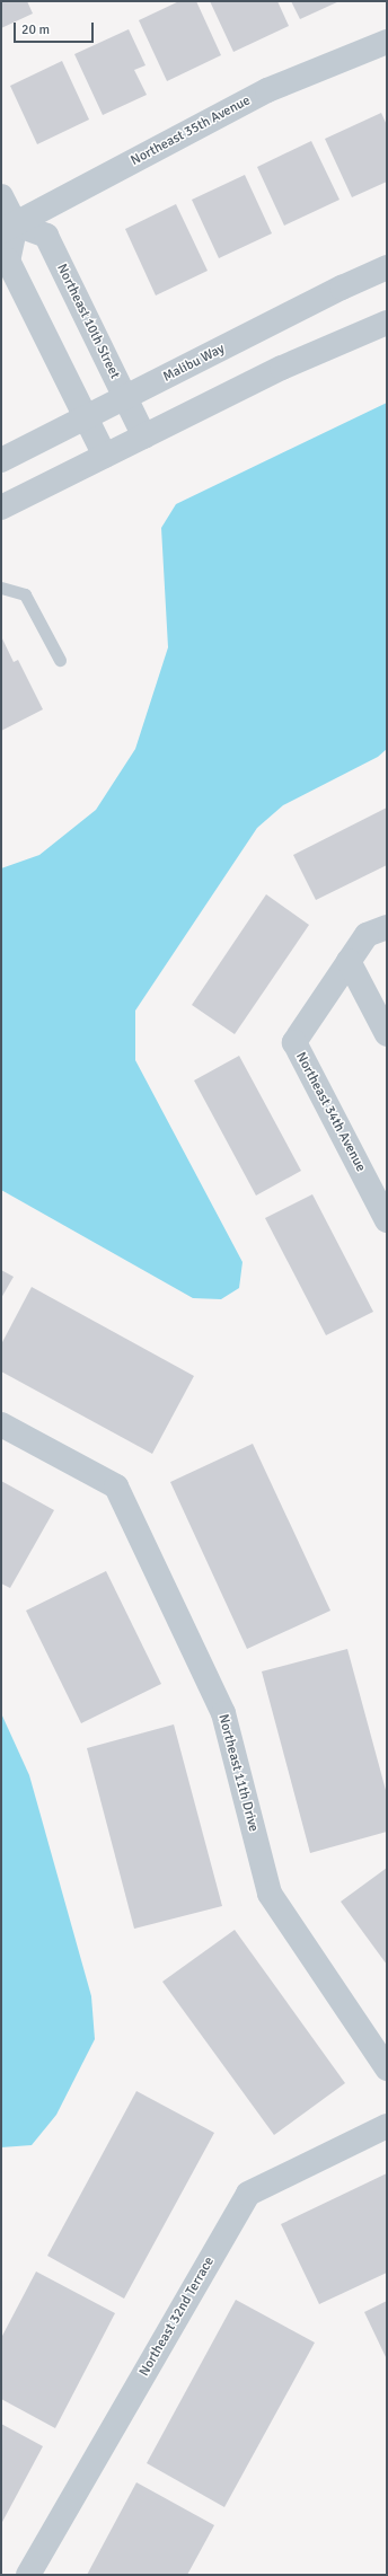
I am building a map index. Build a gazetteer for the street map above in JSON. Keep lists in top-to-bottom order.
{
  "streets": {
    "street": [
      "Northeast 35th Avenue",
      "Northeast 10th Street",
      "Malibu Way",
      "Northeast 34th Avenue",
      "Northeast 11th Drive",
      "Northeast 32nd Terrace"
    ]
  },
  "crossings": [
    ["Northeast 35th Avenue", "Northeast 10th Street"],
    ["Northeast 10th Street", "Malibu Way"]
  ],
  "scale_bar": "20 m"
}
